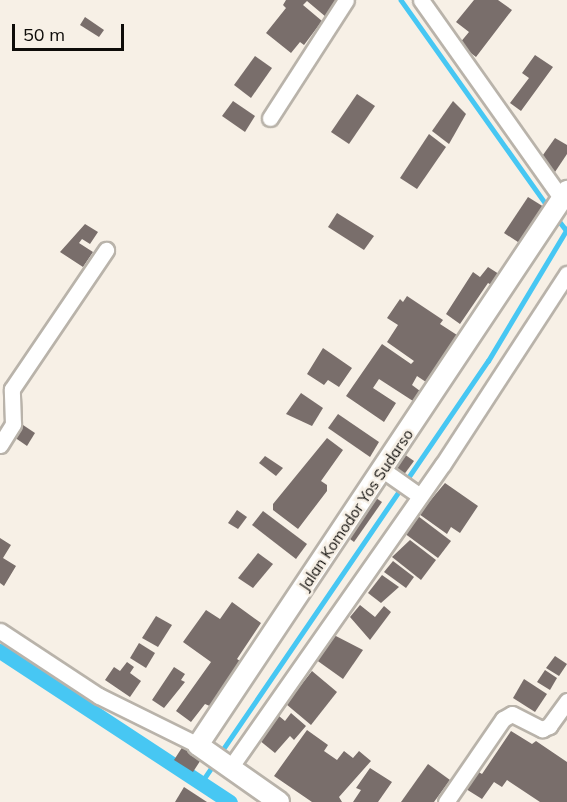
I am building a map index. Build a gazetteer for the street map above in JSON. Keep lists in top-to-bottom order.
{
  "streets": {
    "street": ["Jalan Komodor Yos Sudarso"]
  },
  "scale_bar": "50 m"
}
